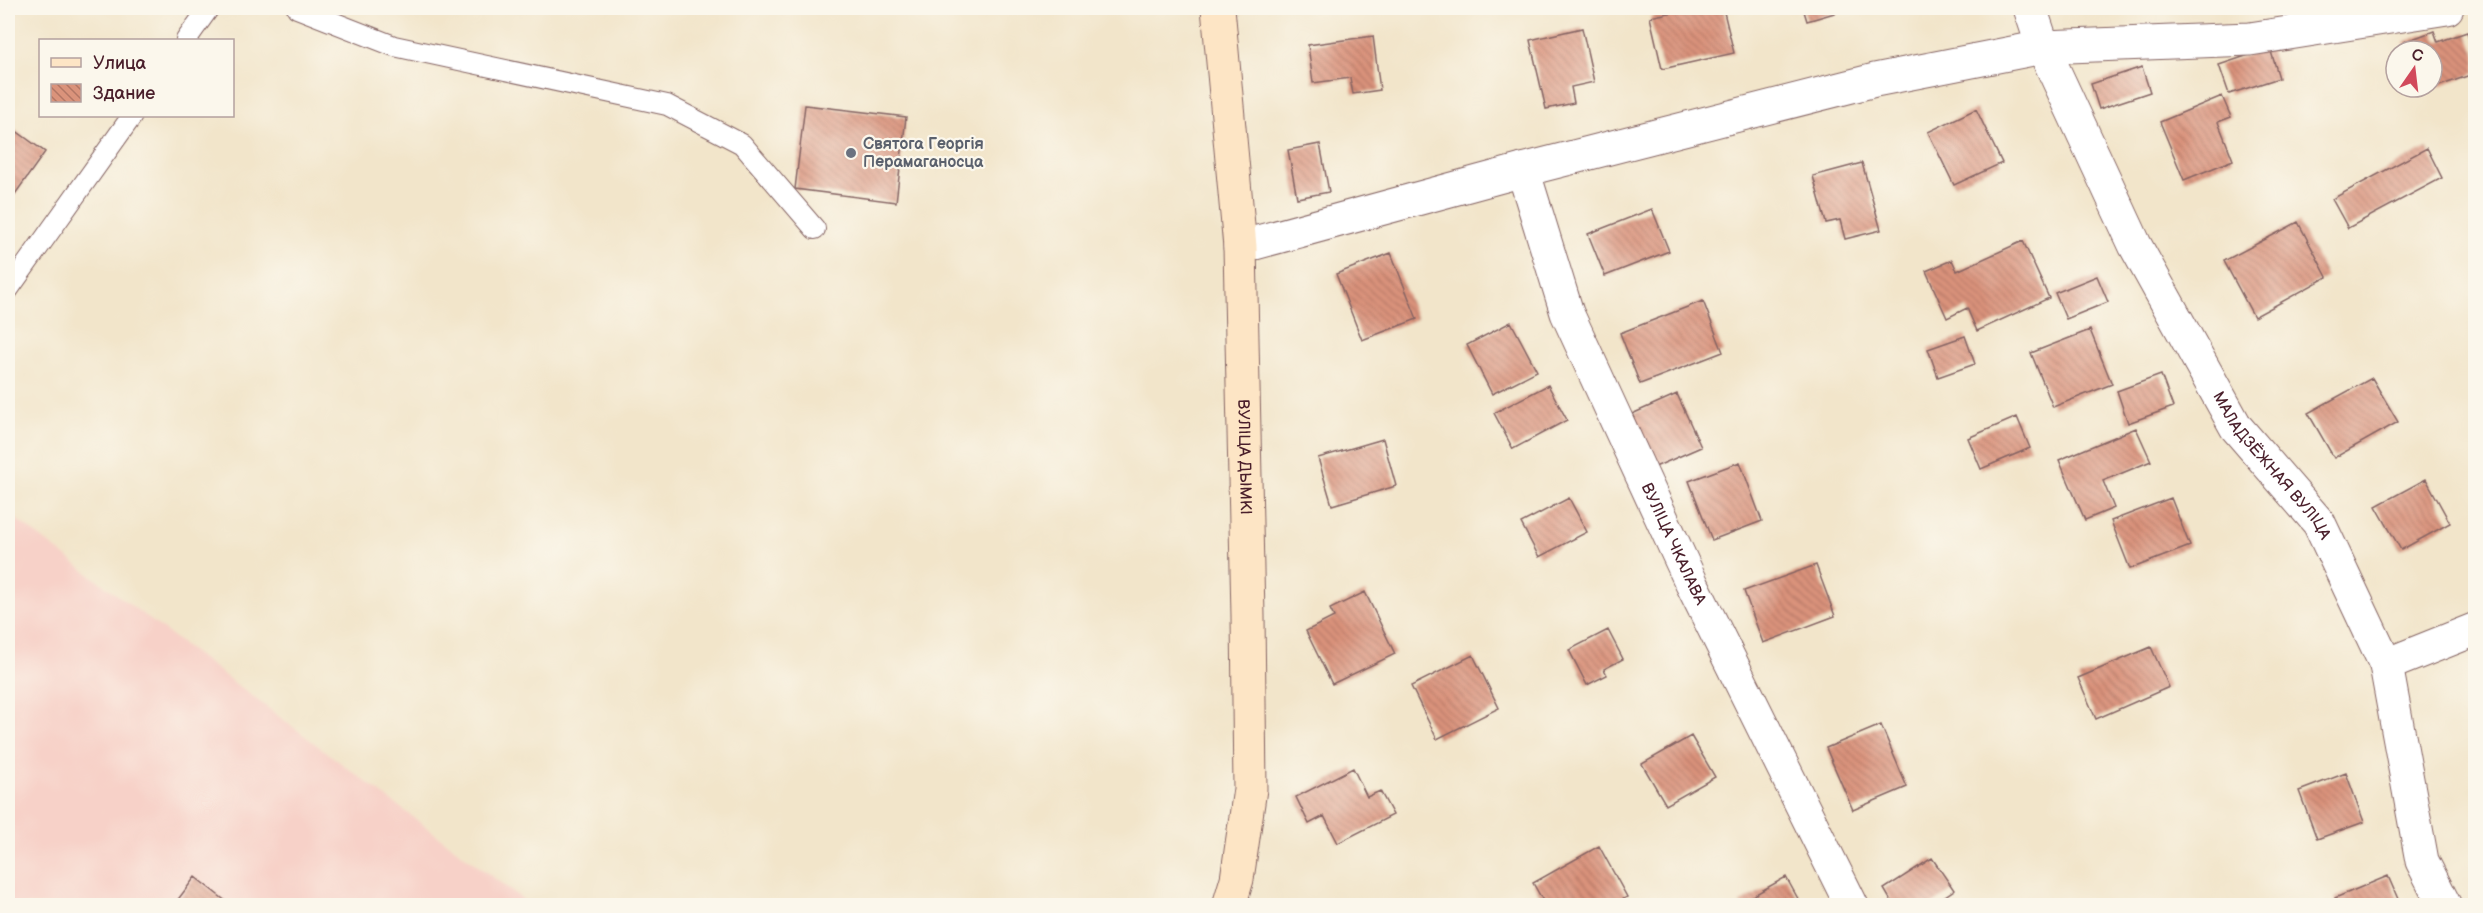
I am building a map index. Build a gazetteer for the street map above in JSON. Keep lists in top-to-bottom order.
{
  "streets": {
    "street": ["ВУЛІЦА ДЫМКІ", "МАЛАДЗЁЖНАЯ ВУЛІЦА", "ВУЛІЦА ЧКАЛАВА"]
  },
  "places": ["Святога Георгія Перамаганосца"],
  "legend": ["Улица", "Здание"],
  "north": "top"
}
